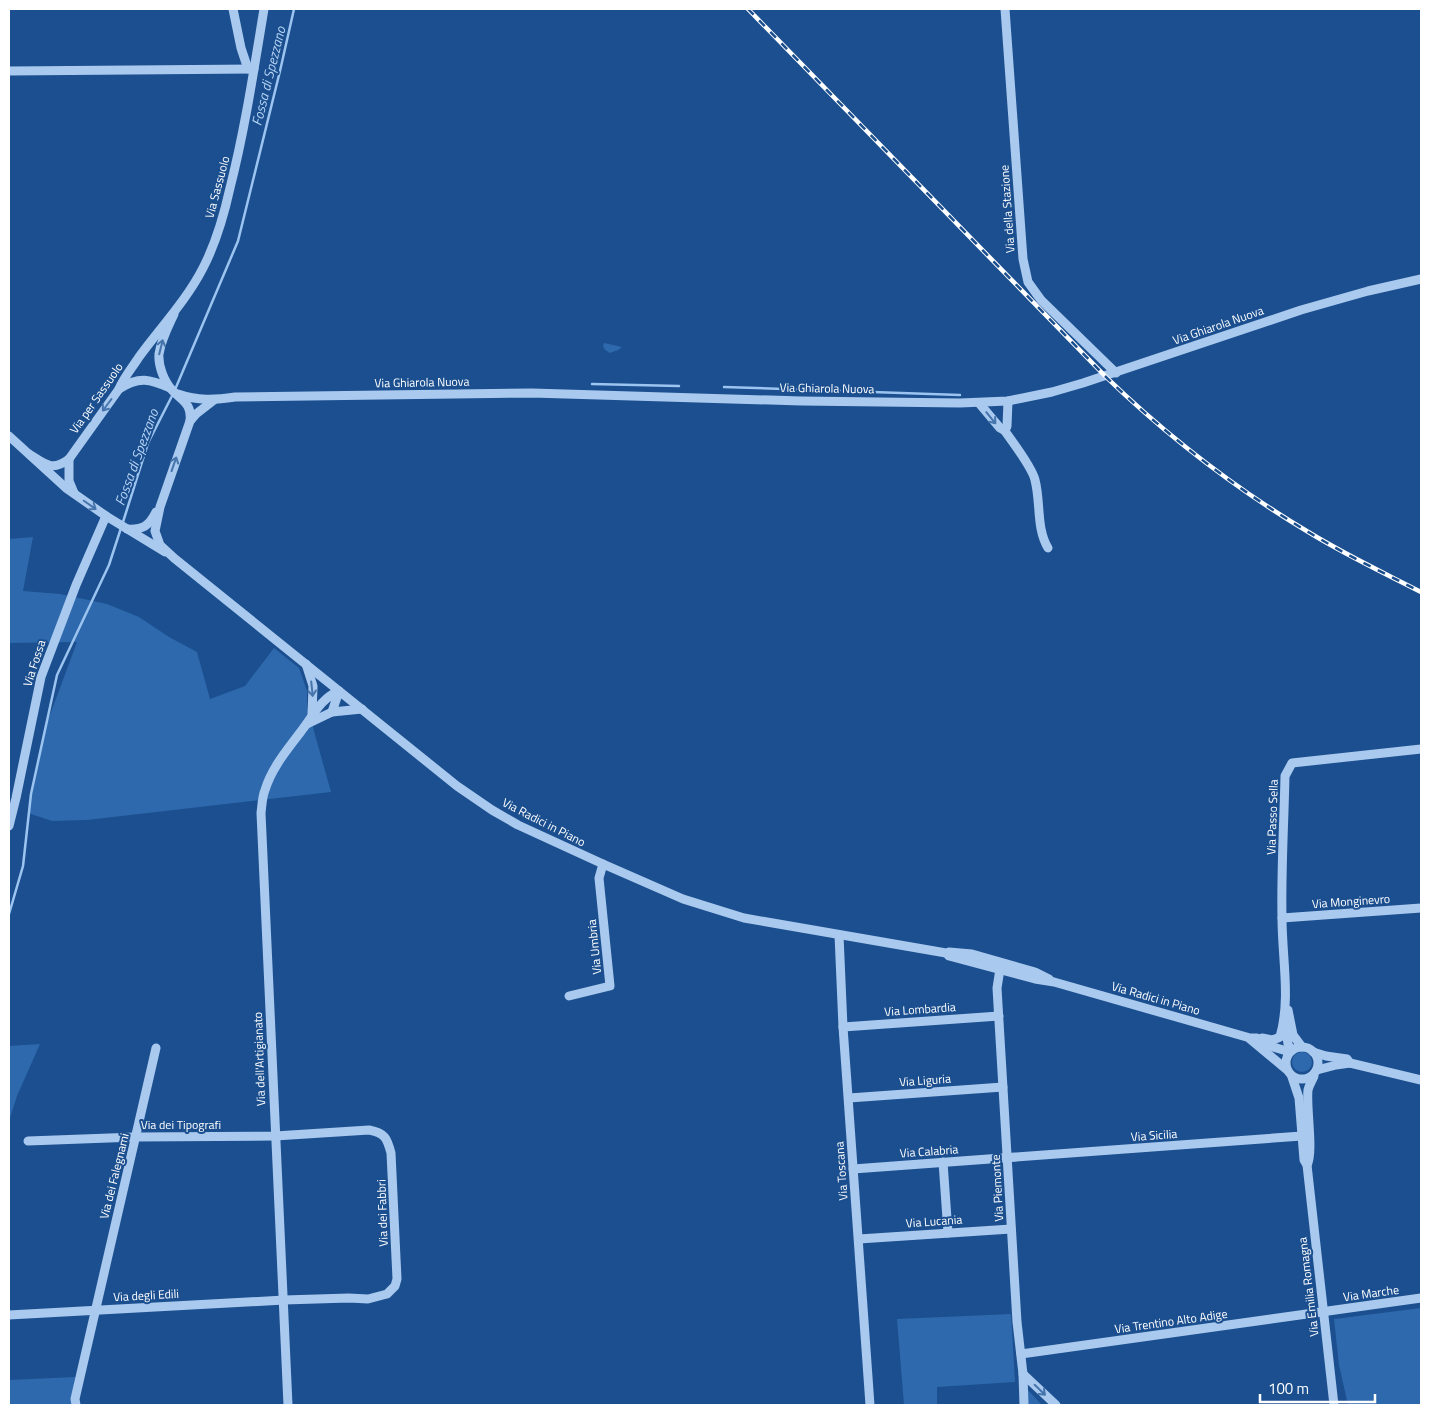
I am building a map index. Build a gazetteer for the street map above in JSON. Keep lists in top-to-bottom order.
{
  "streets": {
    "street": [
      "Via Sassuolo",
      "Via della Stazione",
      "Via Ghiarola Nuova",
      "Via per Sassuolo",
      "Via Fossa",
      "Via Passo Sella",
      "Via Radici in Piano",
      "Via Monginevro",
      "Via Umbria",
      "Via Lombardia",
      "Via dell'Artigianato",
      "Via Liguria",
      "Via dei Tipografi",
      "Via Sicilia",
      "Via Calabria",
      "Via Toscana",
      "Via dei Falegnami",
      "Via Piemonte",
      "Via dei Fabbri",
      "Via Lucania",
      "Via Emilia Romagna",
      "Via Marche",
      "Via degli Edili",
      "Via Trentino Alto Adige"
    ]
  },
  "crossings": [
    ["Via Sassuolo", "Via per Sassuolo"],
    ["Via della Stazione", "Via Ghiarola Nuova"],
    ["Via Ghiarola Nuova", "Via per Sassuolo"],
    ["Via Ghiarola Nuova", "Via Fossa"],
    ["Via per Sassuolo", "Via Fossa"],
    ["Via Passo Sella", "Via Radici in Piano"],
    ["Via Passo Sella", "Via Monginevro"],
    ["Via Passo Sella", "Via Emilia Romagna"],
    ["Via Radici in Piano", "Via Umbria"],
    ["Via Radici in Piano", "Via dell'Artigianato"],
    ["Via Radici in Piano", "Via Toscana"],
    ["Via Lombardia", "Via Toscana"],
    ["Via Lombardia", "Via Piemonte"],
    ["Via dell'Artigianato", "Via dei Tipografi"],
    ["Via dell'Artigianato", "Via dei Fabbri"],
    ["Via dell'Artigianato", "Via degli Edili"],
    ["Via Liguria", "Via Toscana"],
    ["Via Liguria", "Via Piemonte"],
    ["Via dei Tipografi", "Via dei Falegnami"],
    ["Via dei Tipografi", "Via dei Fabbri"],
    ["Via Sicilia", "Via Calabria"],
    ["Via Sicilia", "Via Piemonte"],
    ["Via Sicilia", "Via Emilia Romagna"],
    ["Via Calabria", "Via Toscana"],
    ["Via Calabria", "Via Piemonte"],
    ["Via Toscana", "Via Lucania"],
    ["Via dei Falegnami", "Via degli Edili"],
    ["Via Piemonte", "Via Lucania"],
    ["Via Piemonte", "Via Trentino Alto Adige"],
    ["Via dei Fabbri", "Via degli Edili"],
    ["Via Emilia Romagna", "Via Marche"],
    ["Via Emilia Romagna", "Via Trentino Alto Adige"],
    ["Via Marche", "Via Trentino Alto Adige"]
  ],
  "one_way": ["Via per Sassuolo"],
  "water": ["Fossa di Spezzano"],
  "scale_bar": "100 m"
}
